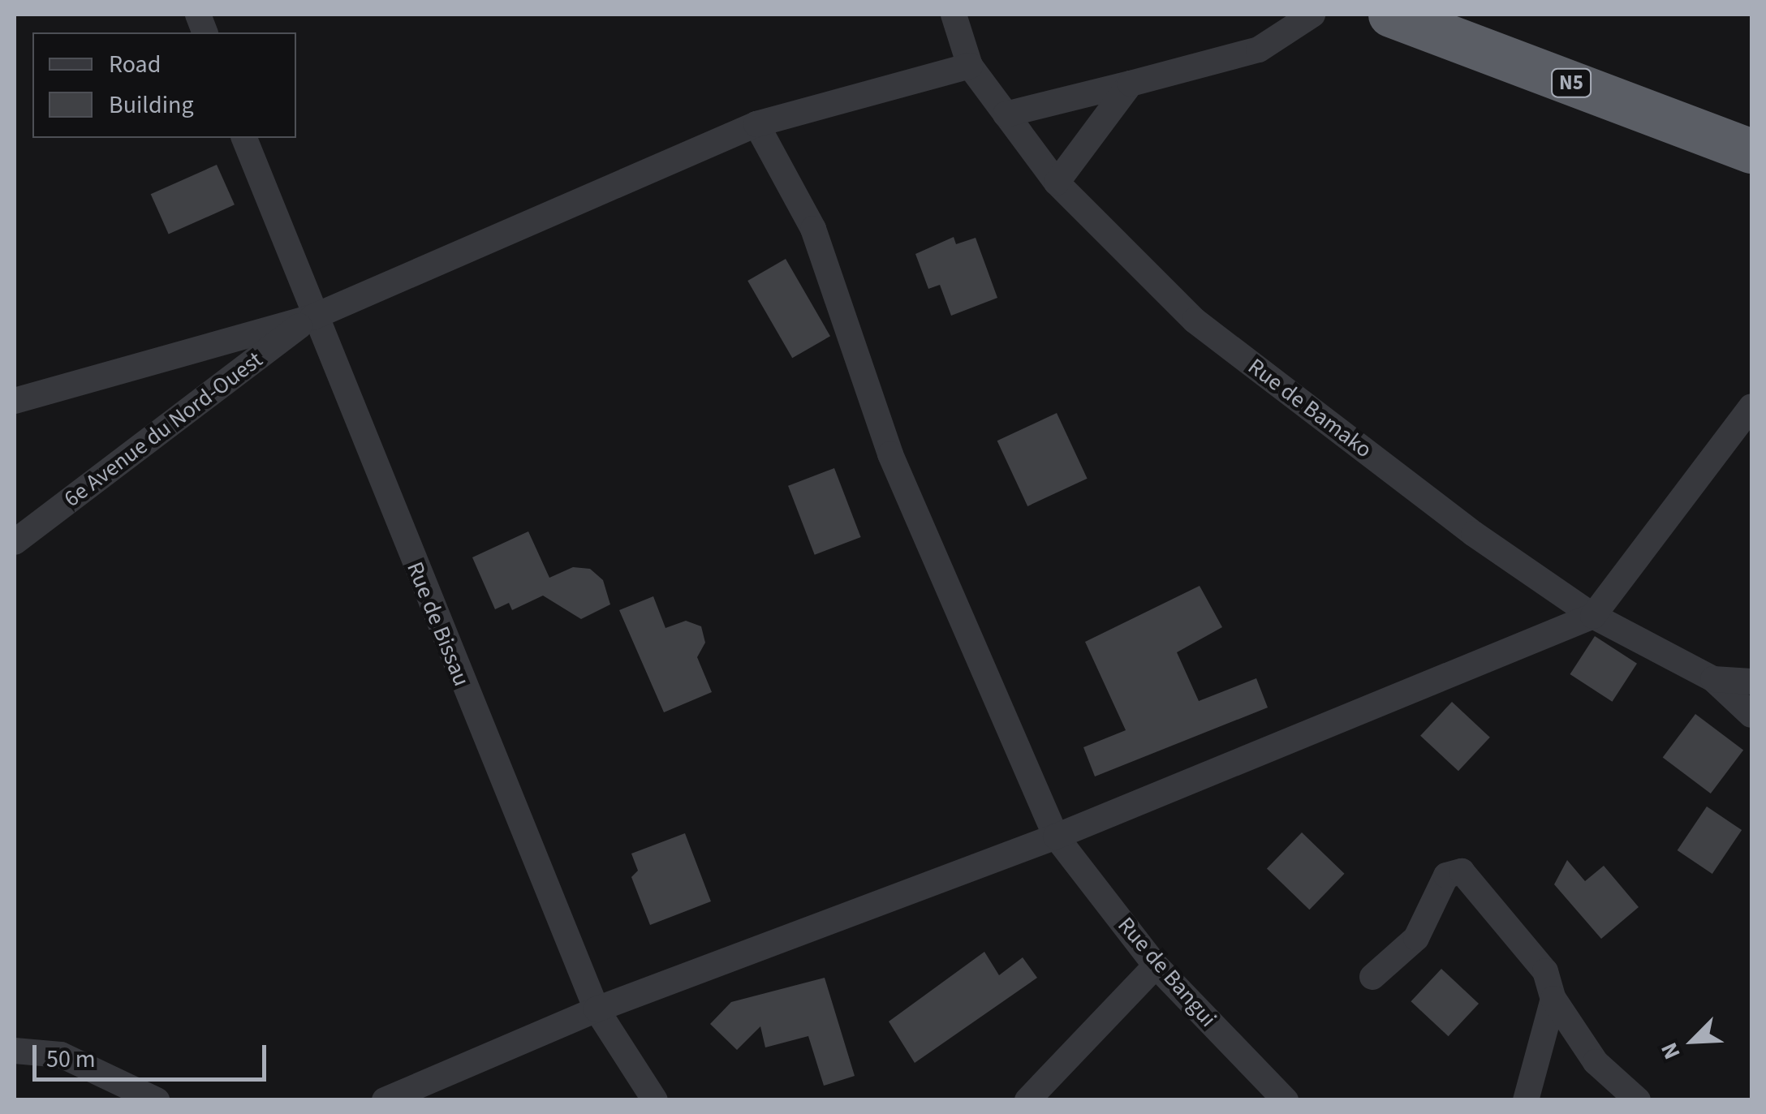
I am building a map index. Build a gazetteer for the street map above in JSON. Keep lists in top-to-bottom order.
{
  "streets": {
    "highway": ["N5"],
    "street": [
      "Rue de Bamako",
      "6e Avenue du Nord-Ouest",
      "Rue de Bissau",
      "Rue de Bangui"
    ]
  },
  "crossings": [
    ["6e Avenue du Nord-Ouest", "Rue de Bissau"]
  ],
  "legend": ["Road", "Building"],
  "scale_bar": "50 m",
  "north": "bottom left"
}
